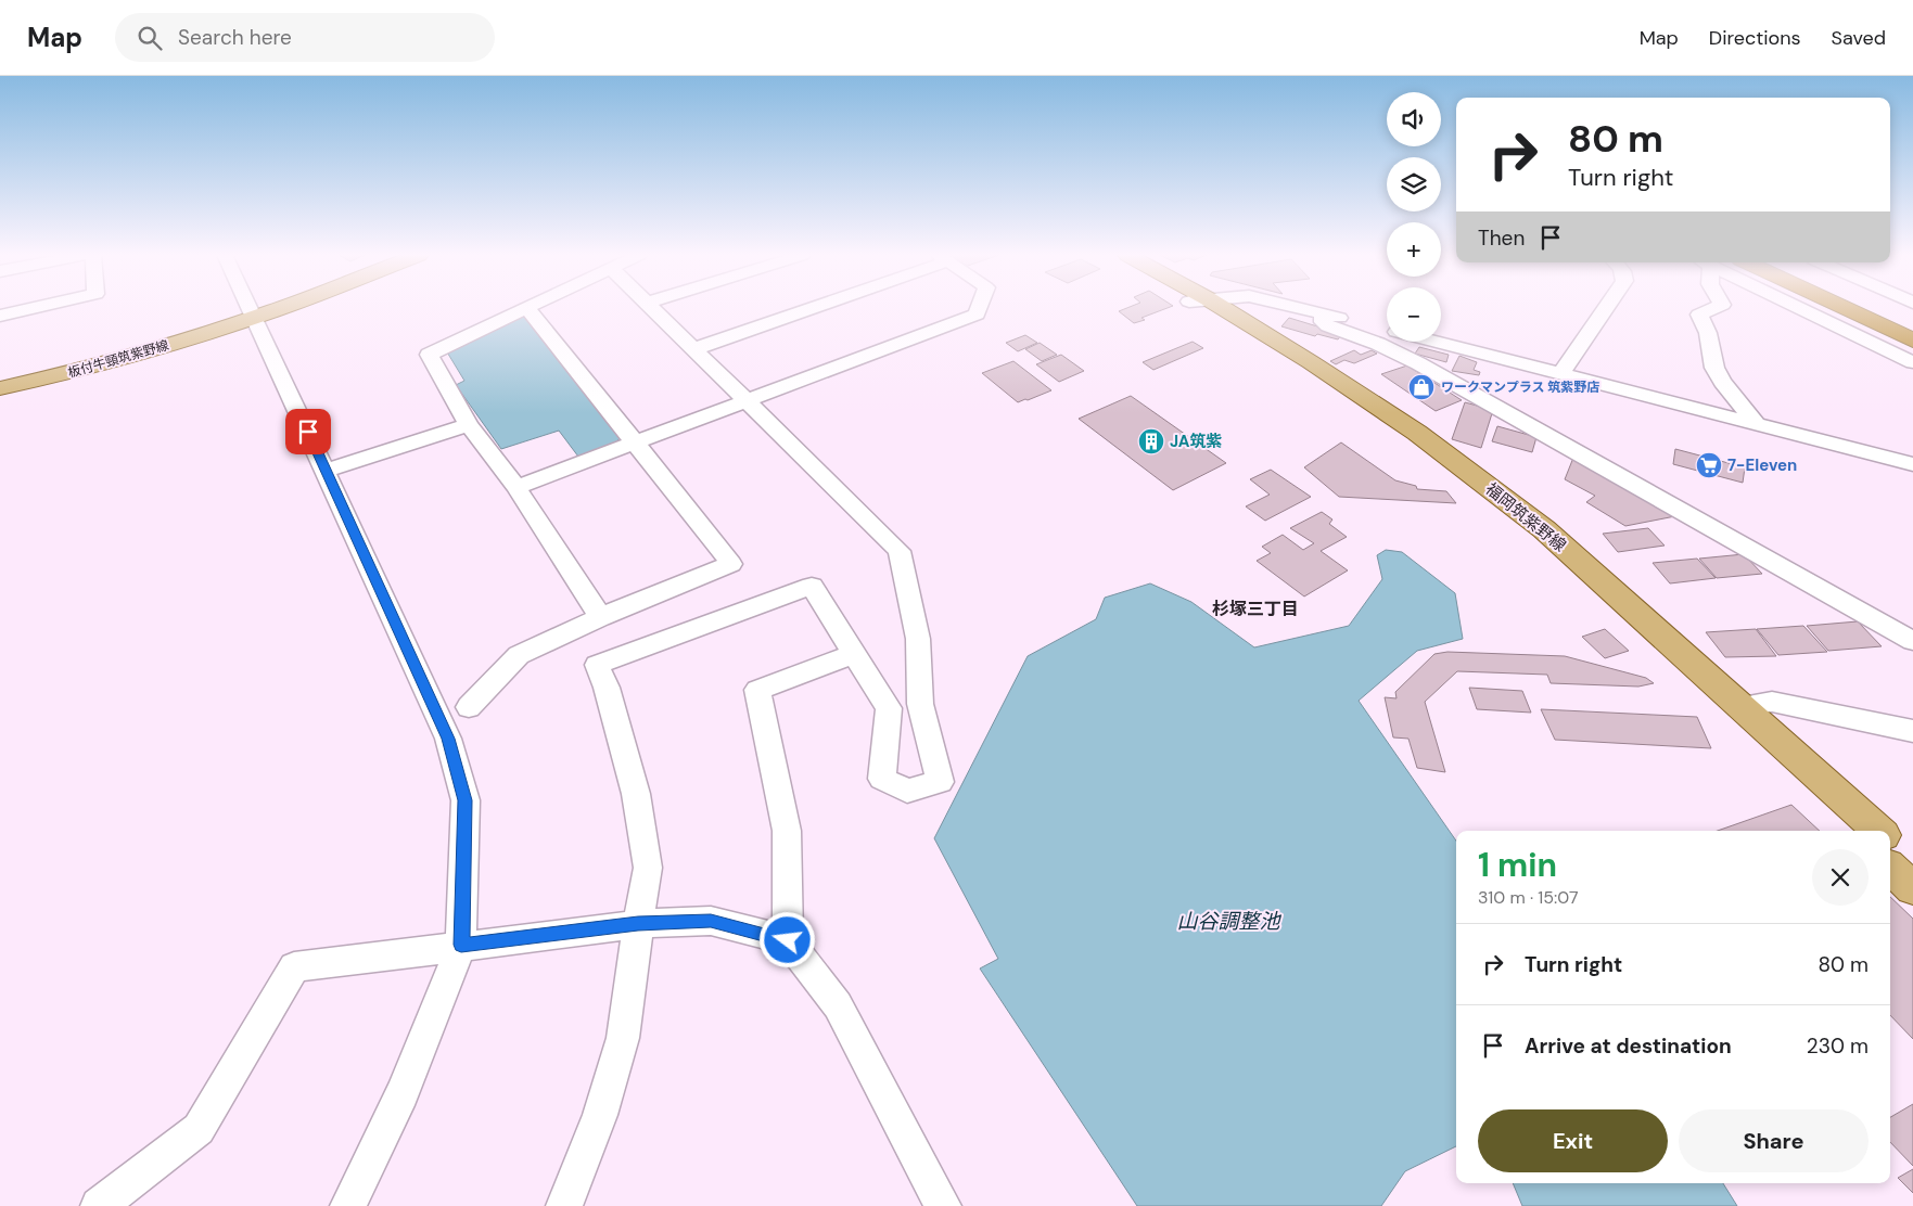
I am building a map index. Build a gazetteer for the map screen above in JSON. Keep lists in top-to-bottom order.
{
  "streets": {
    "main road": ["板付牛頸筑紫野線", "福岡筑紫野線"]
  },
  "districts": ["杉塚三丁目"],
  "water": ["山谷調整池"],
  "places": {
    "shop": ["ワークマンプラス 筑紫野店"],
    "building": ["JA筑紫"],
    "supermarket": ["7-Eleven"]
  },
  "page": {
    "header": "Map",
    "search": "Search here",
    "nav": ["Map", "Directions", "Saved"],
    "map_buttons": ["+", "−"],
    "turn": ["80 m", "Turn right"],
    "then": "Then",
    "heading": ["1 min", "310 m · 15:07"],
    "list": [
      {
        "name": "Turn right",
        "value": "80 m"
      },
      {
        "name": "Arrive at destination",
        "value": "230 m"
      }
    ],
    "buttons": ["Exit", "Share"]
  }
}
